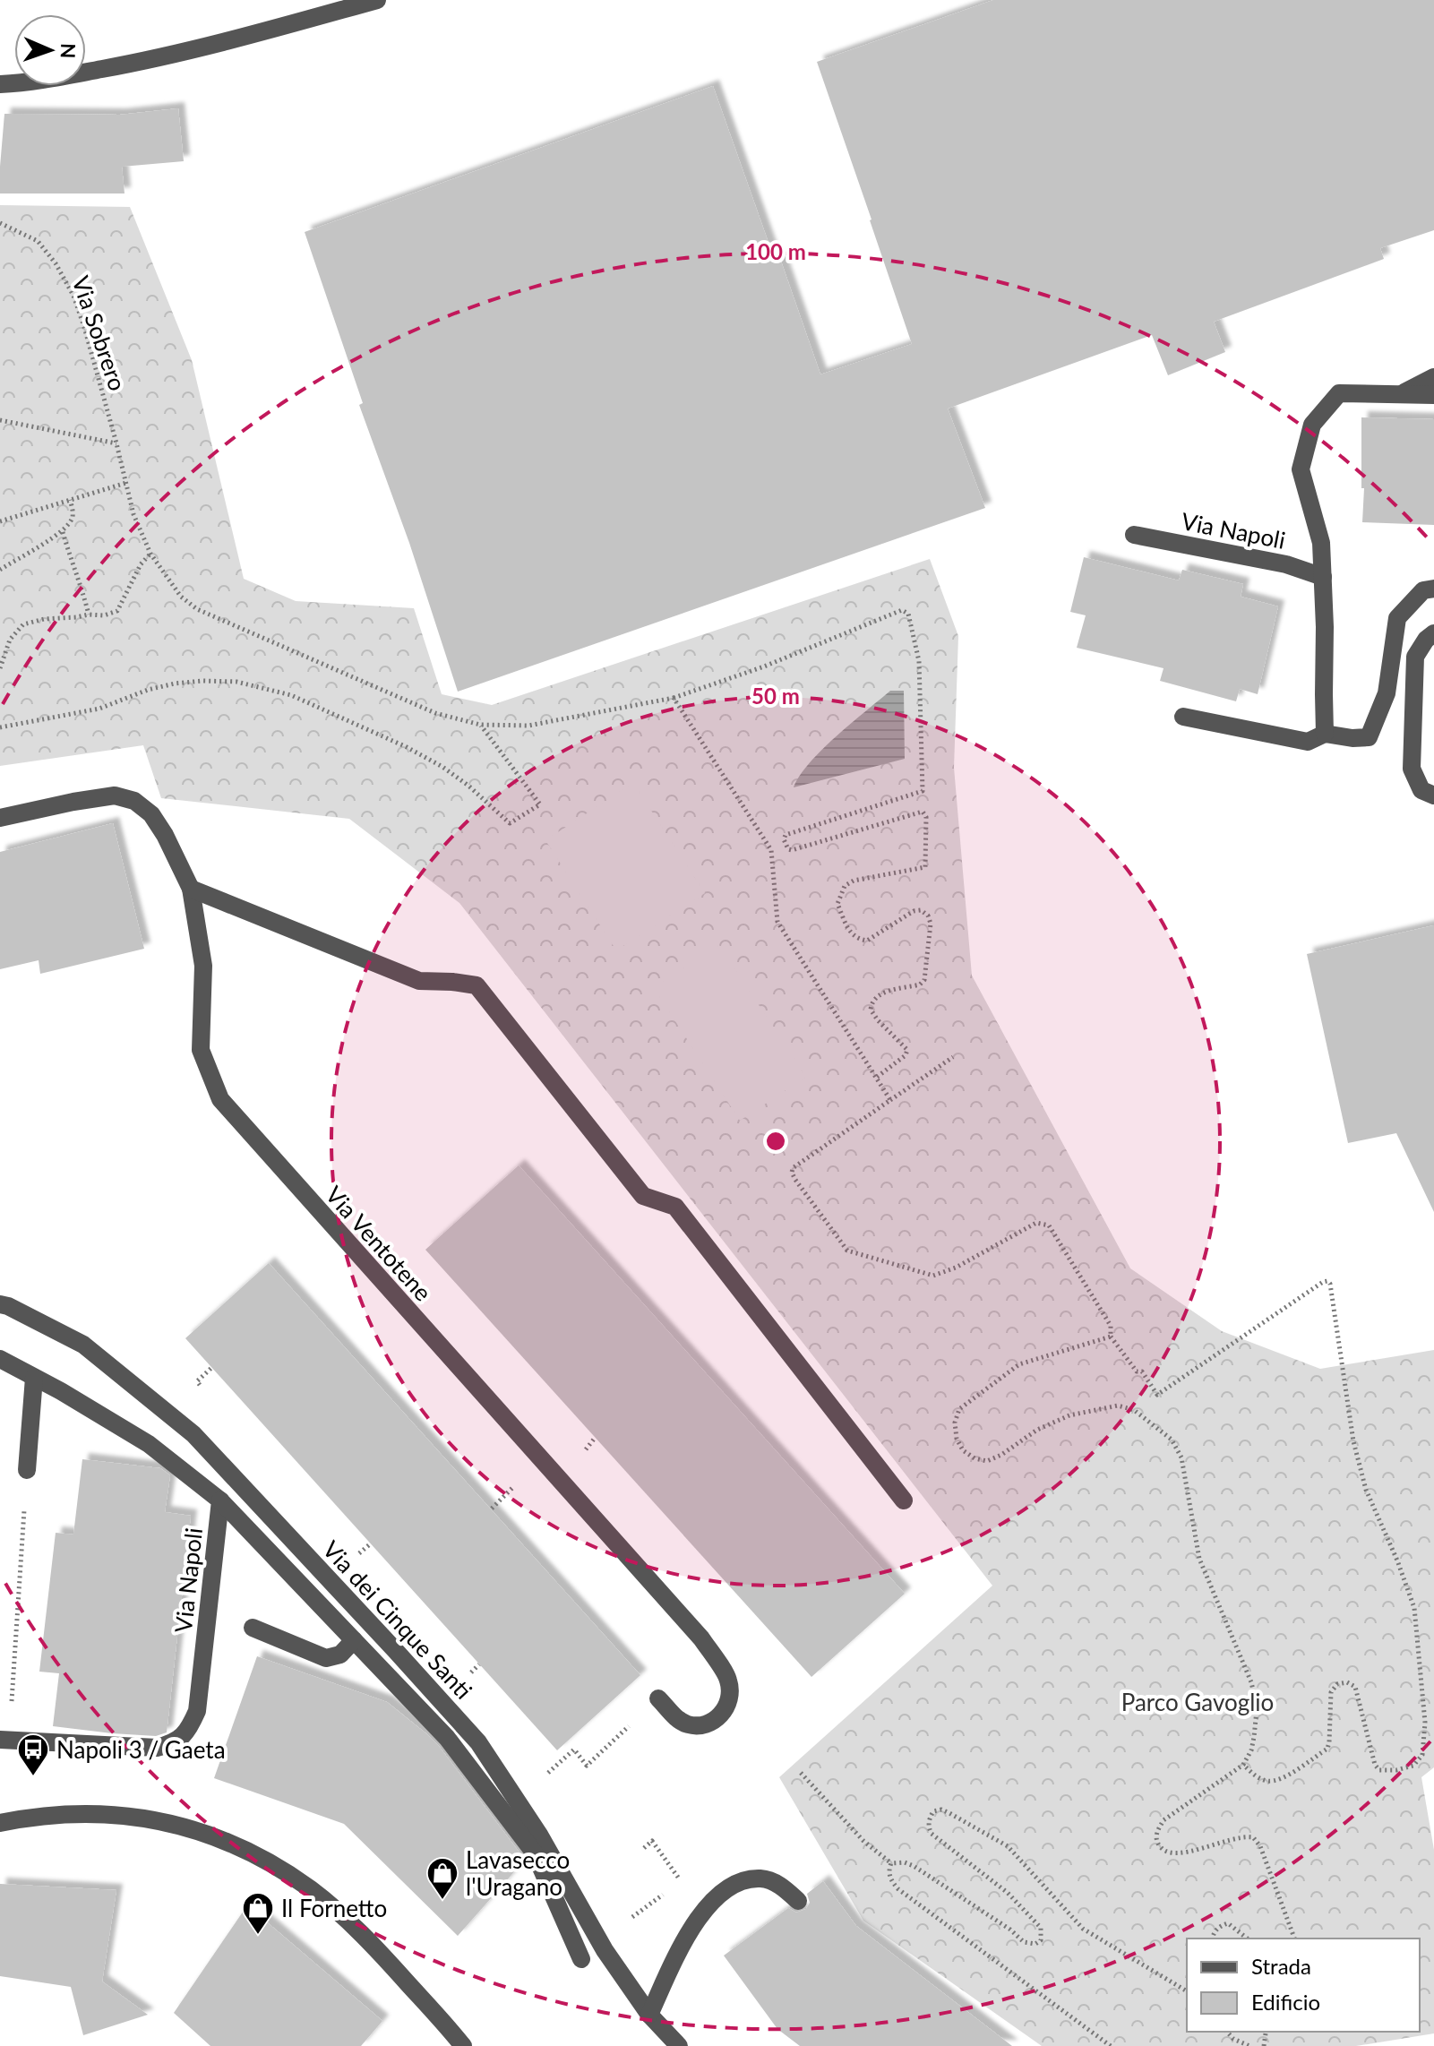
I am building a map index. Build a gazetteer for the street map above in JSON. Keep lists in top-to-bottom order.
{
  "streets": {
    "street": ["Via Napoli", "Via Ventotene", "Via dei Cinque Santi"],
    "path": ["Via Sobrero"]
  },
  "parks": ["Parco Gavoglio"],
  "places": {
    "bus stop": ["Napoli 3 / Gaeta"],
    "shop": ["Lavasecco l'Uragano", "Il Fornetto"]
  },
  "legend": ["Strada", "Edificio"],
  "north": "right",
  "rings": ["100 m", "50 m"]
}
